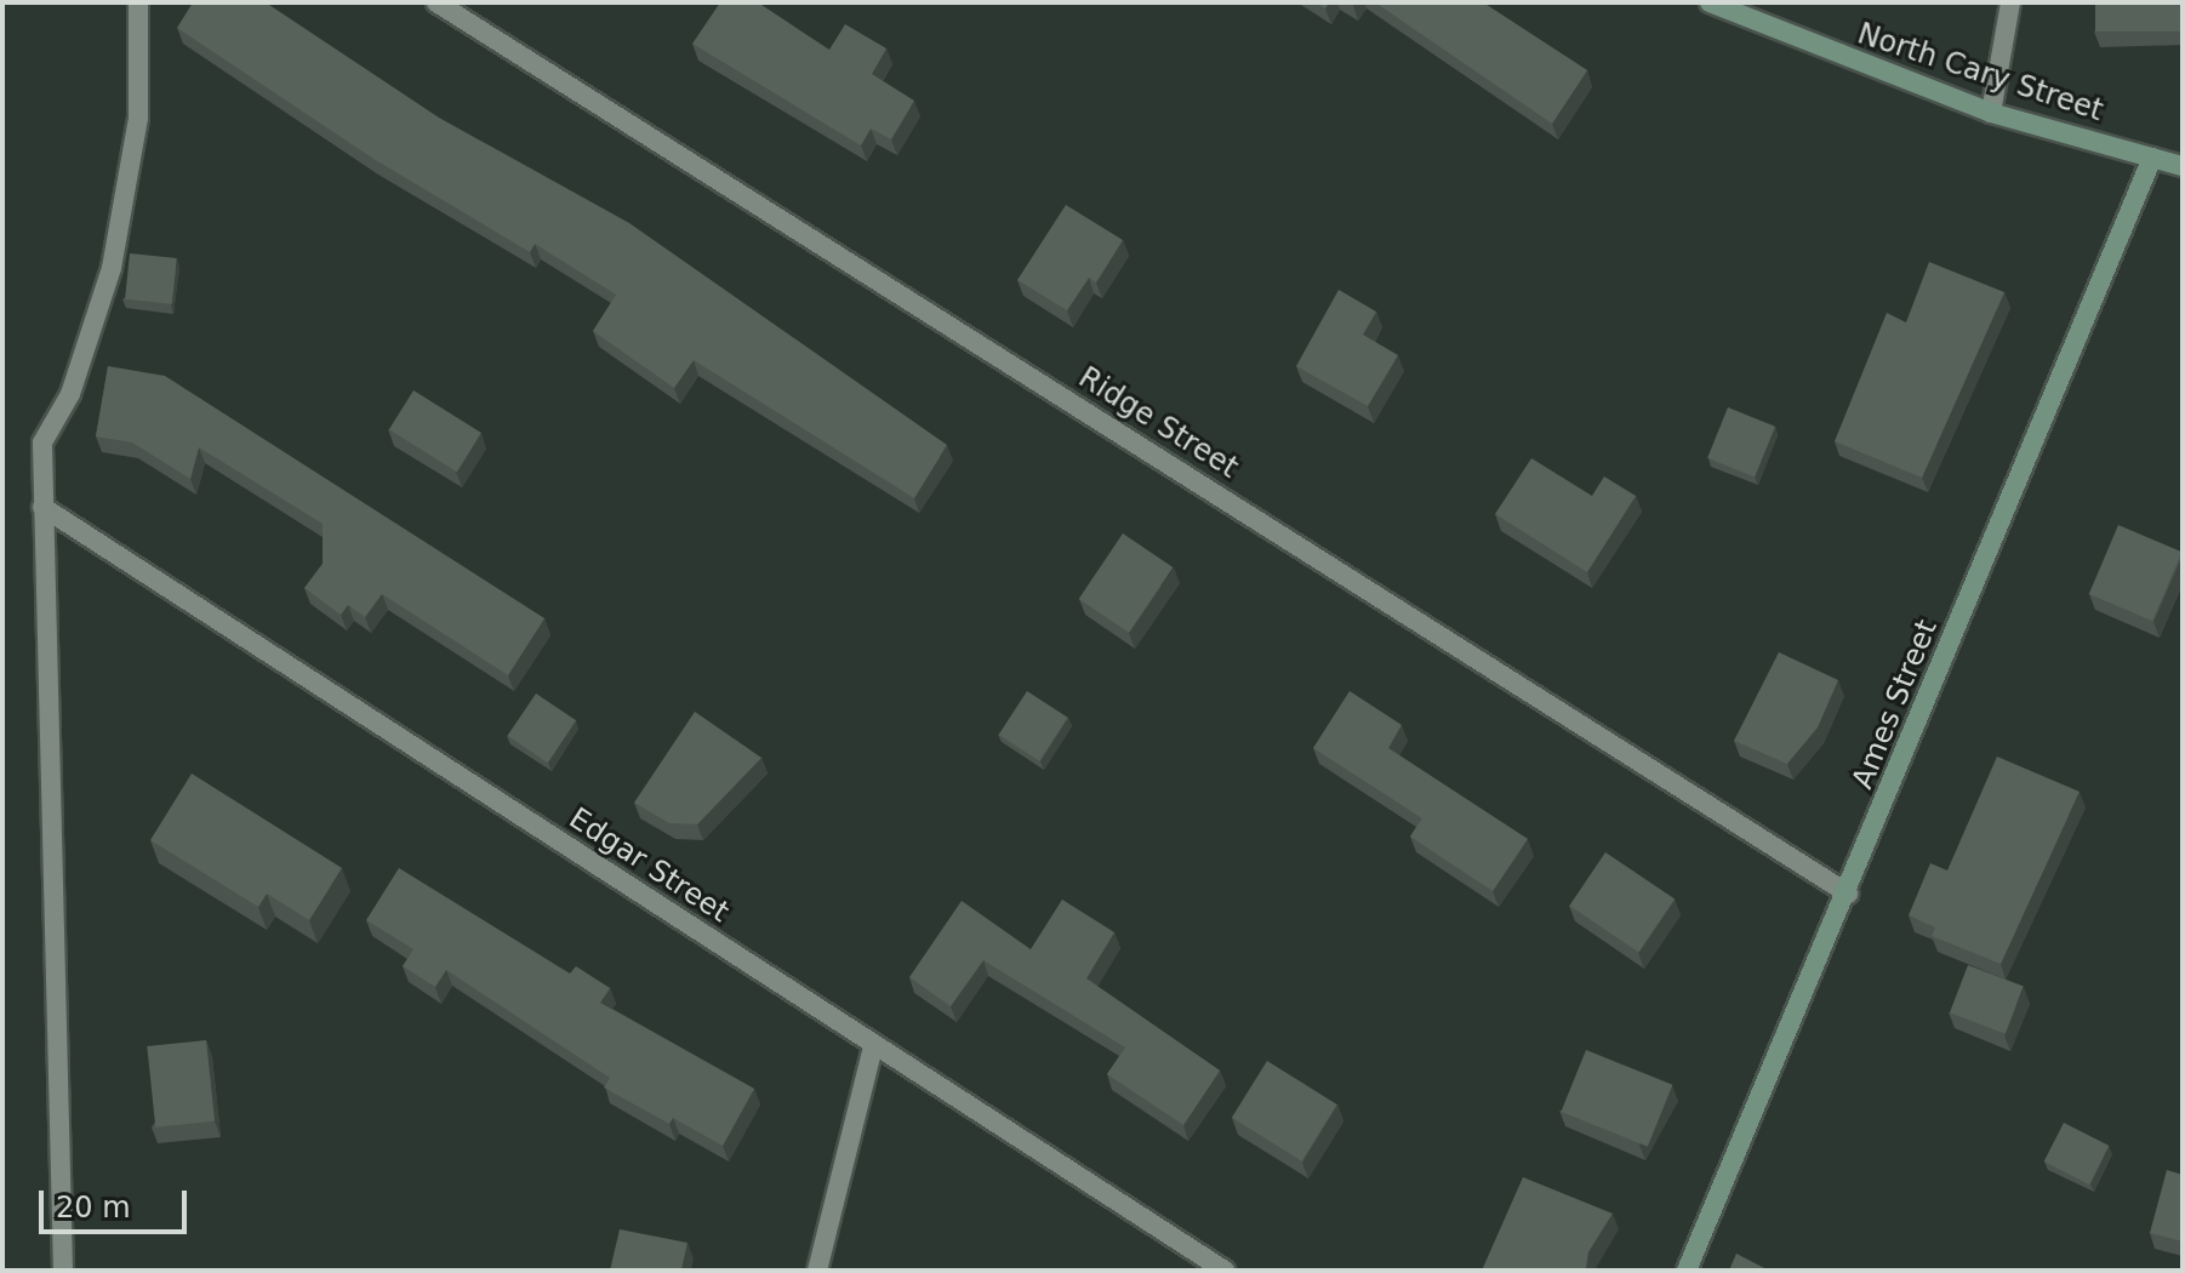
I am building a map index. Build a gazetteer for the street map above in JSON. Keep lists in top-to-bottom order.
{
  "streets": {
    "street": [
      "North Cary Street",
      "Ridge Street",
      "Ames Street",
      "Edgar Street"
    ]
  },
  "crossings": [
    ["North Cary Street", "Ames Street"],
    ["Ridge Street", "Ames Street"]
  ],
  "scale_bar": "20 m"
}
